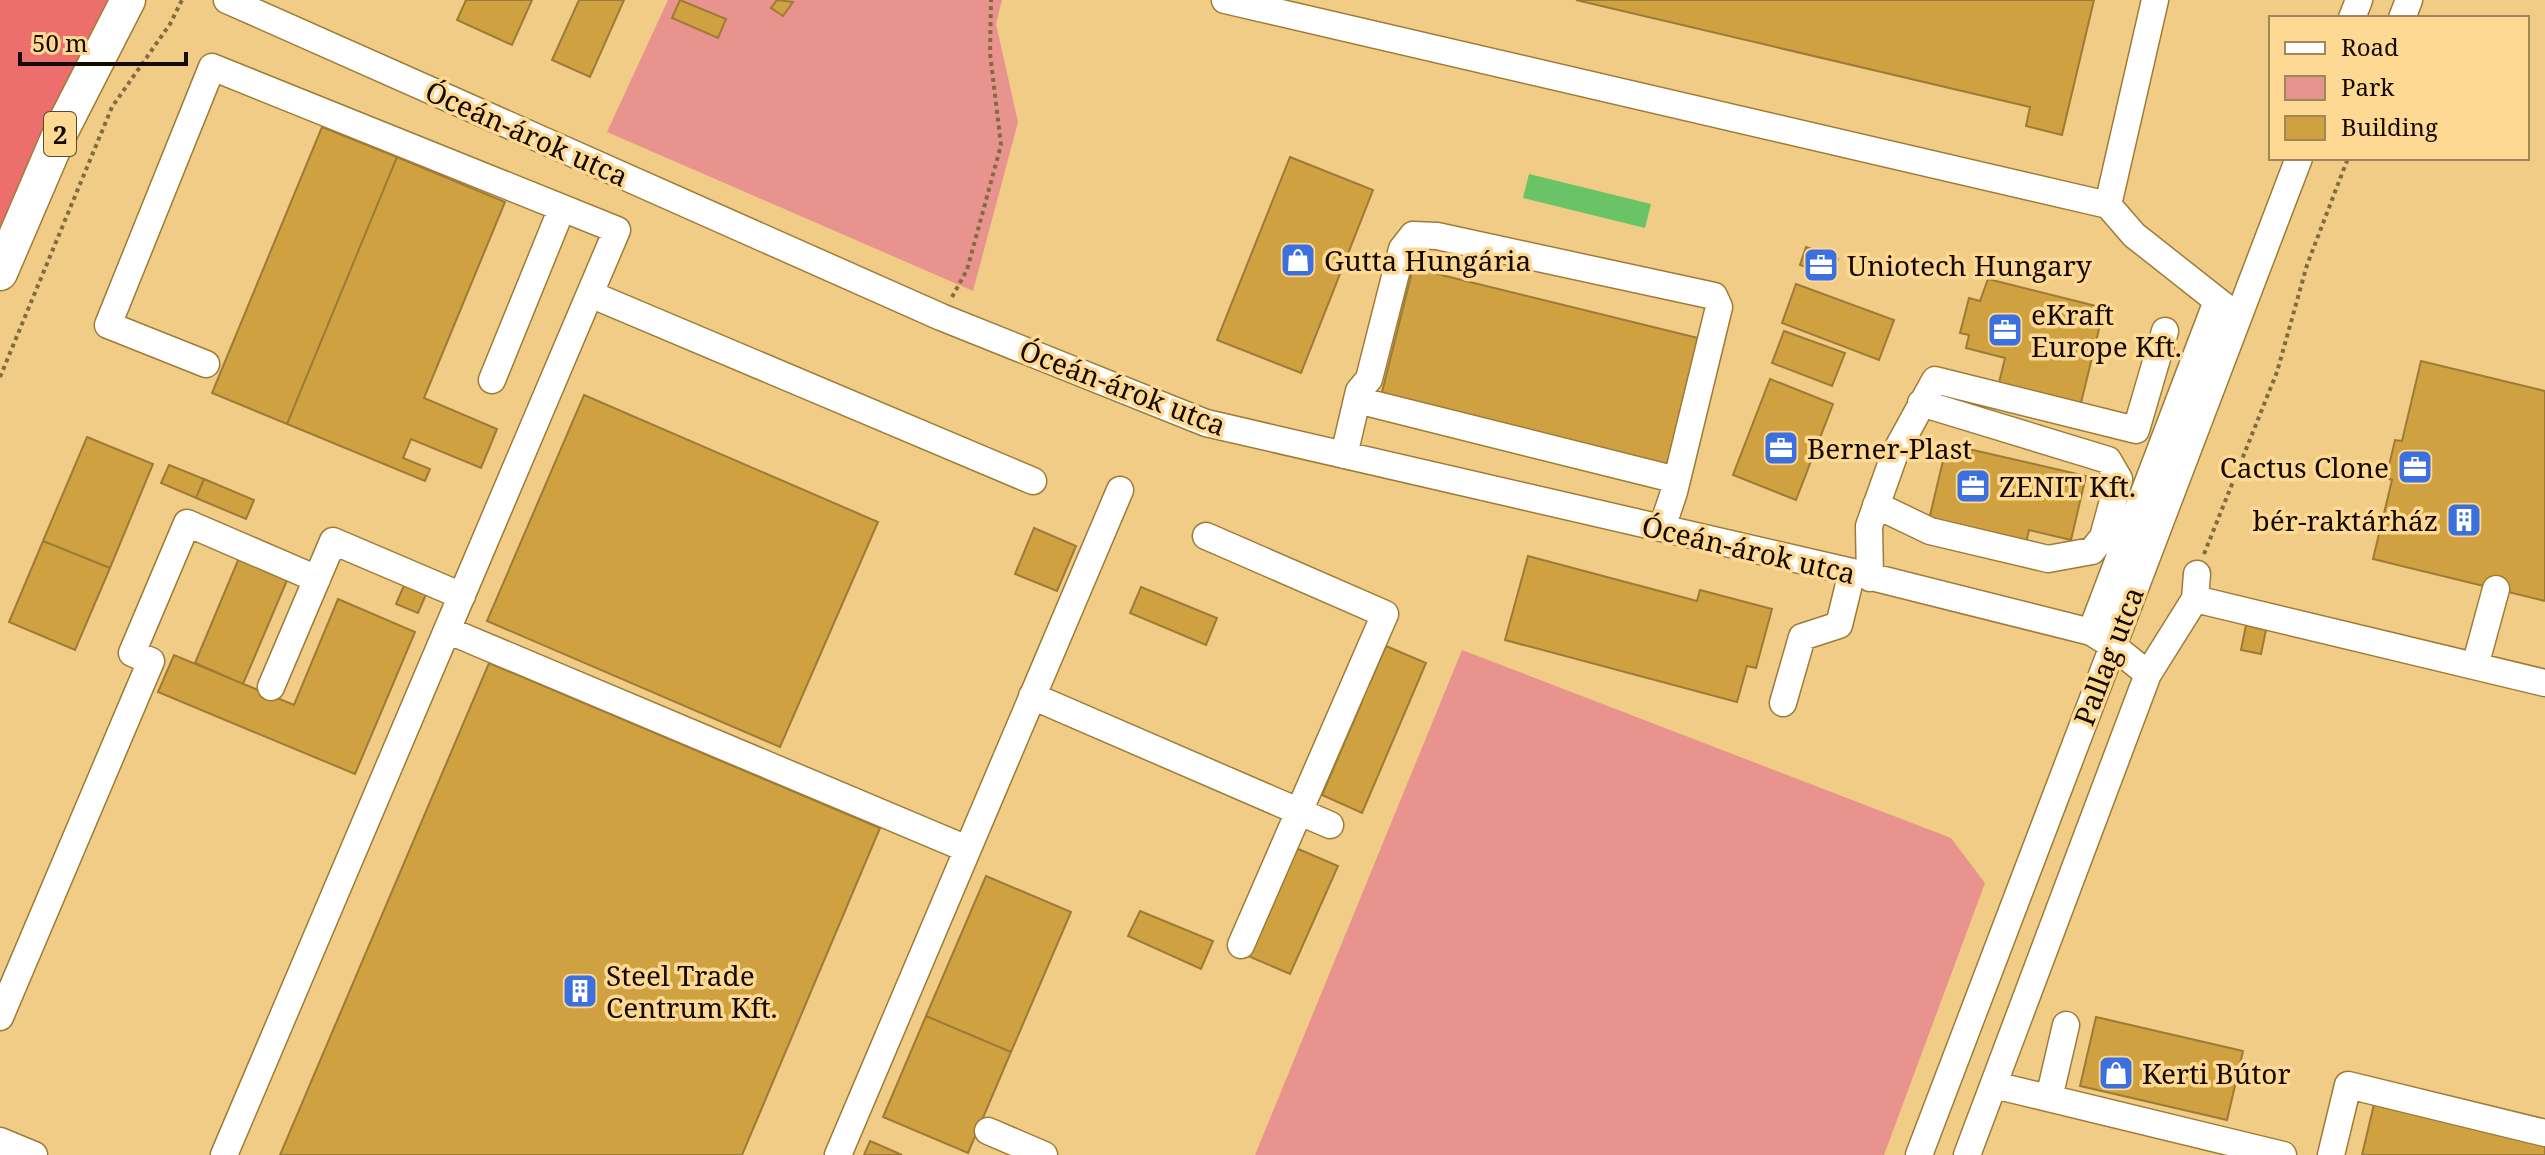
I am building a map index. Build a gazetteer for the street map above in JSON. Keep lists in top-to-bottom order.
{
  "streets": {
    "main road": ["2"],
    "street": ["Óceán-árok utca", "Pallag utca"]
  },
  "crossings": [
    ["Óceán-árok utca", "Pallag utca"]
  ],
  "places": {
    "shop": ["Gutta Hungária", "Kerti Bútor"],
    "office": [
      "Uniotech Hungary",
      "eKraft Europe Kft.",
      "Berner-Plast",
      "Cactus Clone",
      "ZENIT Kft."
    ],
    "building": ["bér-raktárház", "Steel Trade Centrum Kft."]
  },
  "legend": ["Road", "Park", "Building"],
  "scale_bar": "50 m"
}
